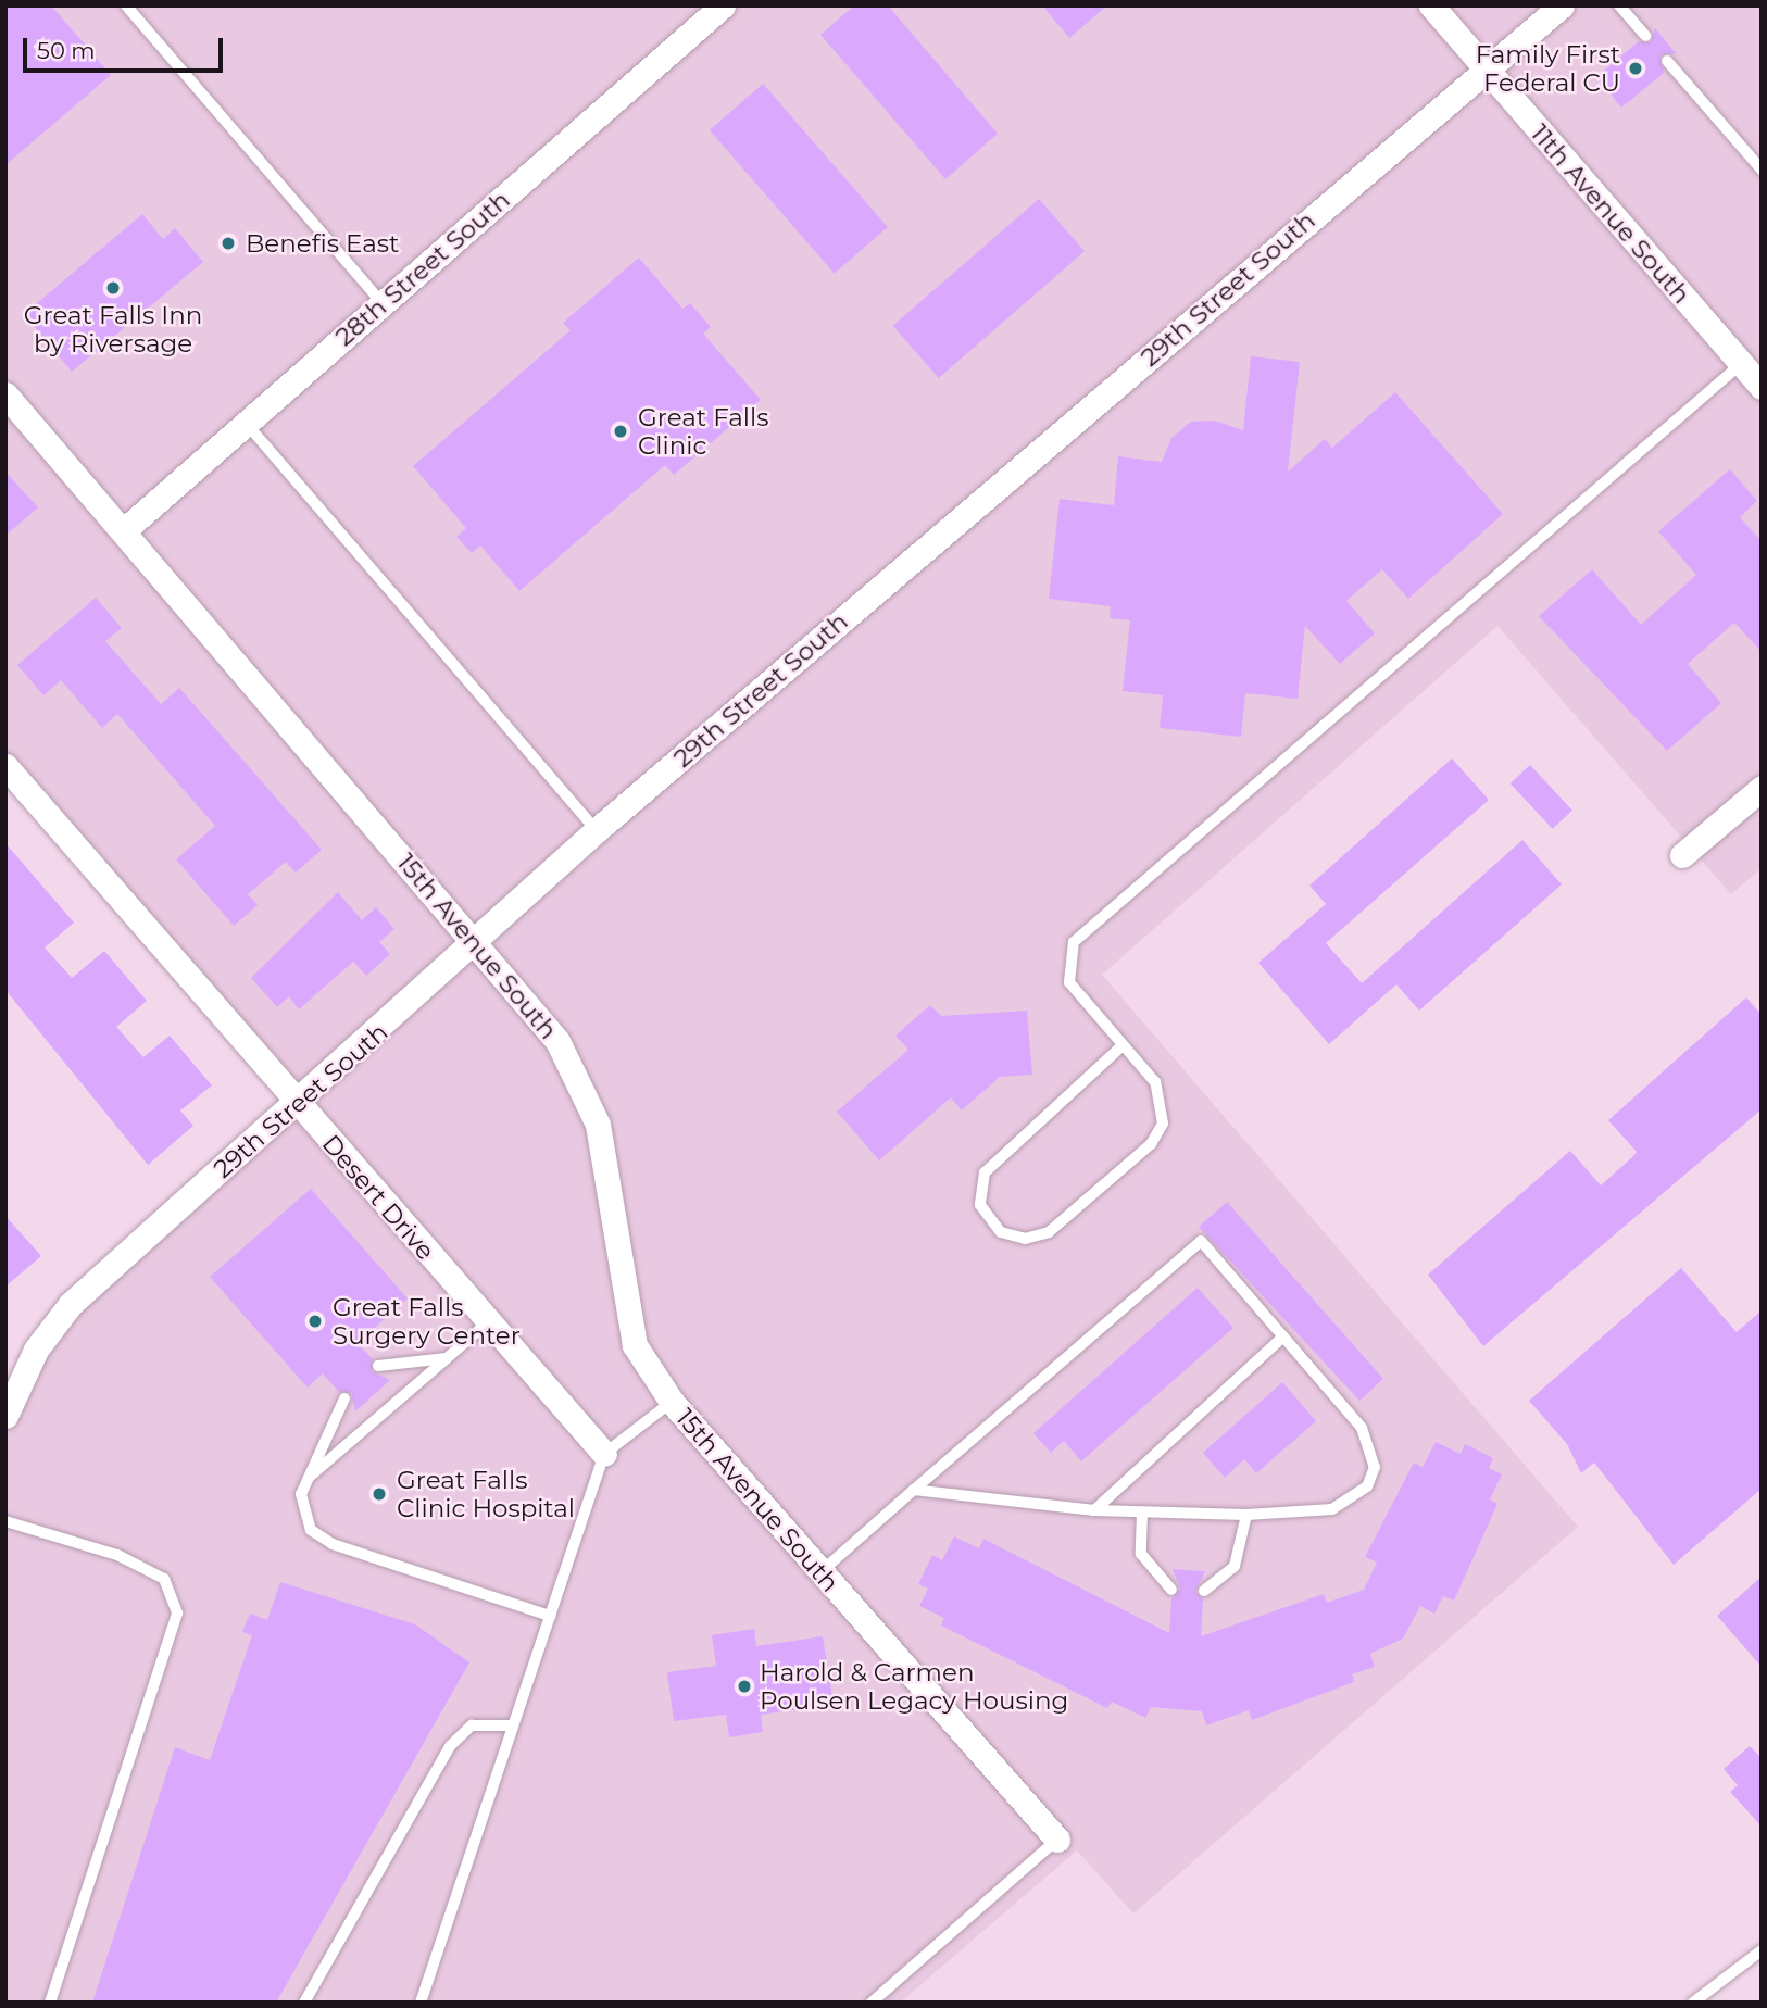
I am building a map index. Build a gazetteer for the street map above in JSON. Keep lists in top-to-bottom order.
{
  "streets": {
    "street": [
      "11th Avenue South",
      "28th Street South",
      "29th Street South",
      "15th Avenue South",
      "Desert Drive"
    ]
  },
  "crossings": [
    ["11th Avenue South", "29th Street South"],
    ["28th Street South", "15th Avenue South"],
    ["29th Street South", "15th Avenue South"],
    ["29th Street South", "Desert Drive"]
  ],
  "places": [
    "Family First Federal CU",
    "Benefis East",
    "Great Falls Inn by Riversage",
    "Great Falls Clinic",
    "Great Falls Surgery Center",
    "Great Falls Clinic Hospital",
    "Harold & Carmen Poulsen Legacy Housing"
  ],
  "scale_bar": "50 m"
}
